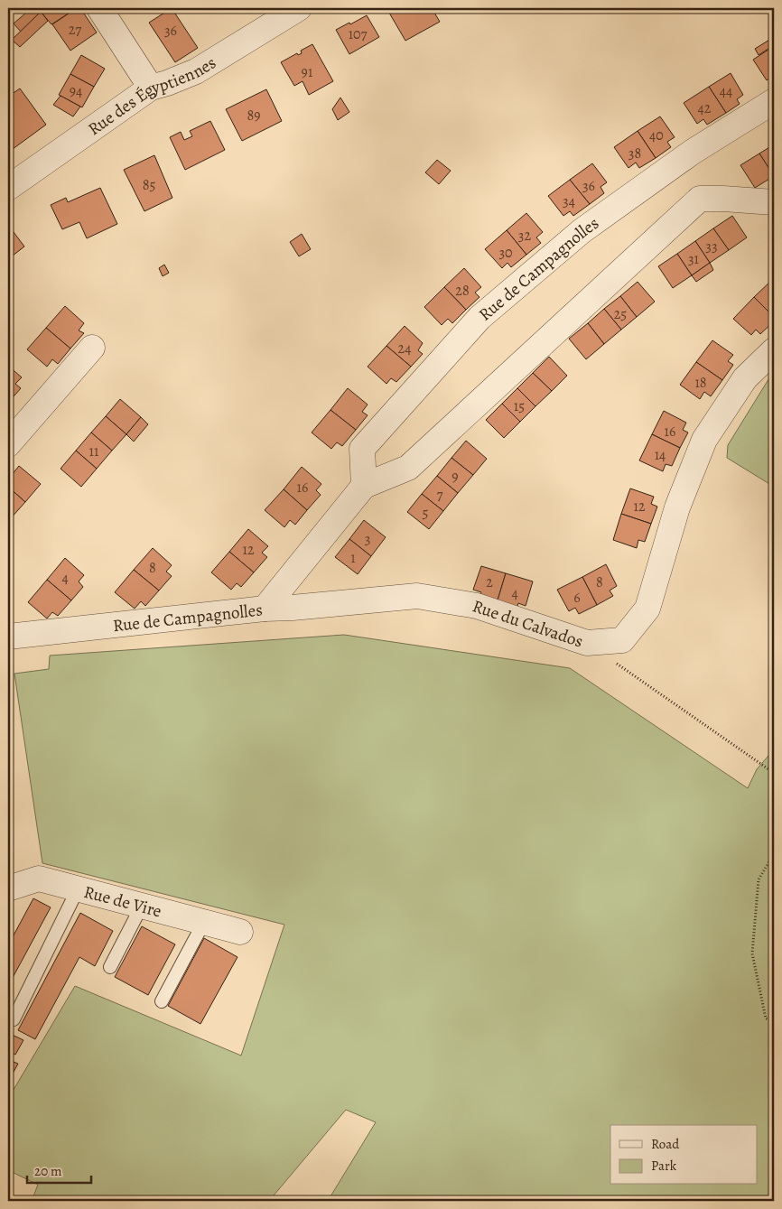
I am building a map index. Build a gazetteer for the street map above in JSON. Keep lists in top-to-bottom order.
{
  "streets": {
    "street": [
      "Rue des Égyptiennes",
      "Rue de Campagnolles",
      "Rue du Calvados",
      "Rue de Vire"
    ]
  },
  "crossings": [
    ["Rue de Campagnolles", "Rue du Calvados"]
  ],
  "house_numbers": [
    "27",
    "36",
    "107",
    "91",
    "94",
    "44",
    "42",
    "89",
    "40",
    "38",
    "85",
    "36",
    "34",
    "32",
    "33",
    "30",
    "31",
    "28",
    "25",
    "24",
    "18",
    "15",
    "16",
    "11",
    "14",
    "9",
    "16",
    "7",
    "12",
    "5",
    "3",
    "12",
    "1",
    "8",
    "4",
    "2",
    "8",
    "4",
    "6"
  ],
  "legend": ["Road", "Park"],
  "scale_bar": "20 m"
}
